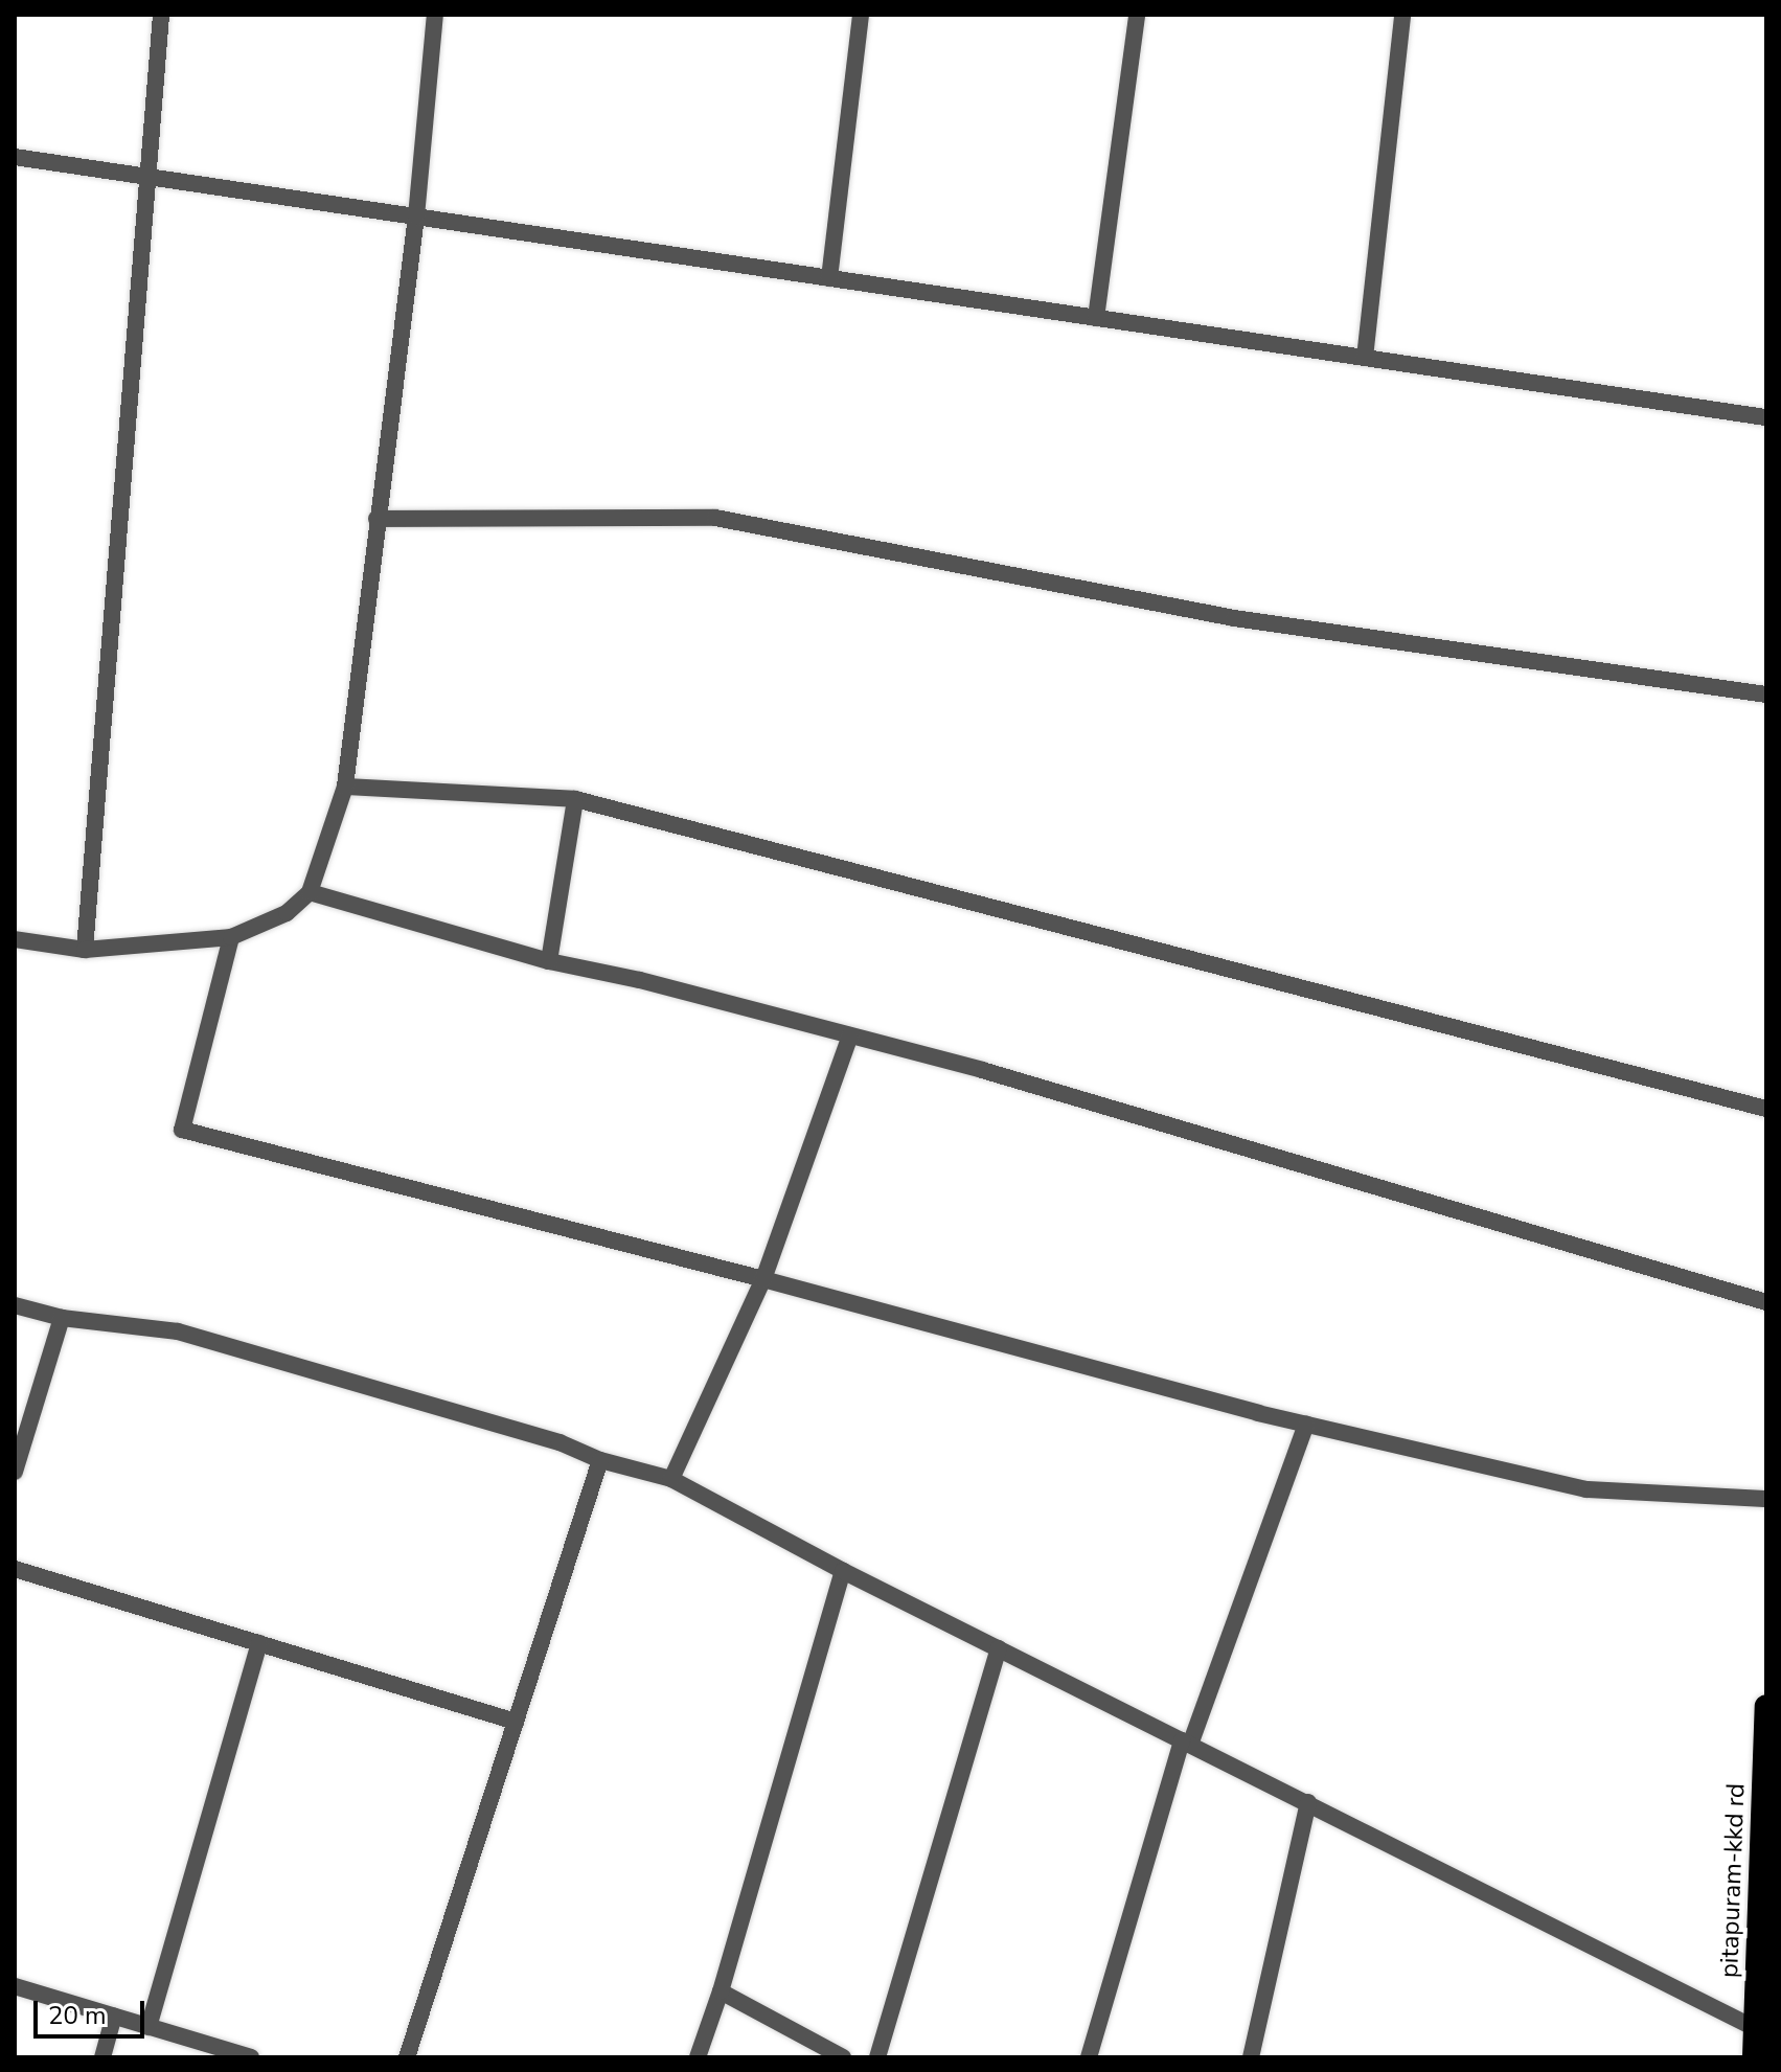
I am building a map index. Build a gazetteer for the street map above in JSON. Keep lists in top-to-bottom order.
{
  "streets": {
    "highway": ["pitapuram-kkd rd"]
  },
  "scale_bar": "20 m"
}
